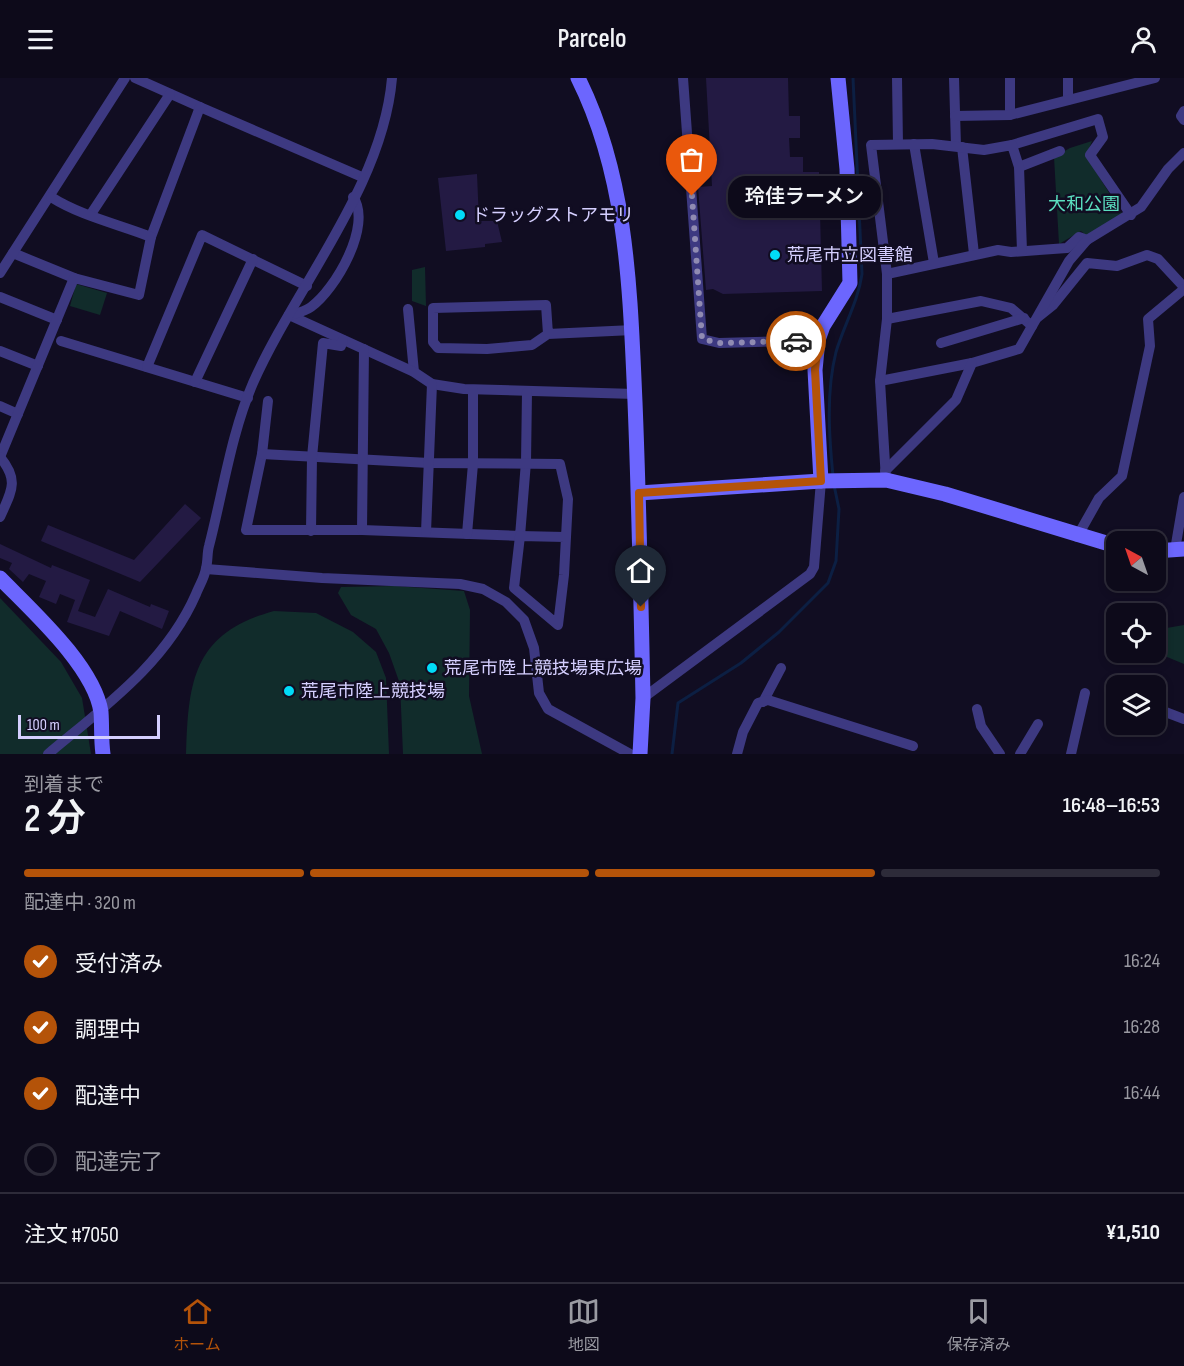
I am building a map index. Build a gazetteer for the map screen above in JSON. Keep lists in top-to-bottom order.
{
  "parks": ["大和公園"],
  "places": [
    "玲佳ラーメン",
    "ドラッグストアモリ",
    "荒尾市立図書館",
    "荒尾市陸上競技場東広場",
    "荒尾市陸上競技場"
  ],
  "scale_bar": "100 m",
  "north": "top left",
  "page": {
    "header": "Parcelo",
    "bubble": "玲佳ラーメン",
    "scale": "100 m",
    "heading": ["2 分", "到着まで", "16:48–16:53"],
    "panel": ["注文 #7050", "¥1,510"],
    "bar": "配達中 · 320 m",
    "list": [
      ["受付済み", "16:24"],
      ["調理中", "16:28"],
      ["配達中", "16:44"],
      "配達完了"
    ],
    "tabs": ["ホーム", "地図", "保存済み"]
  }
}
